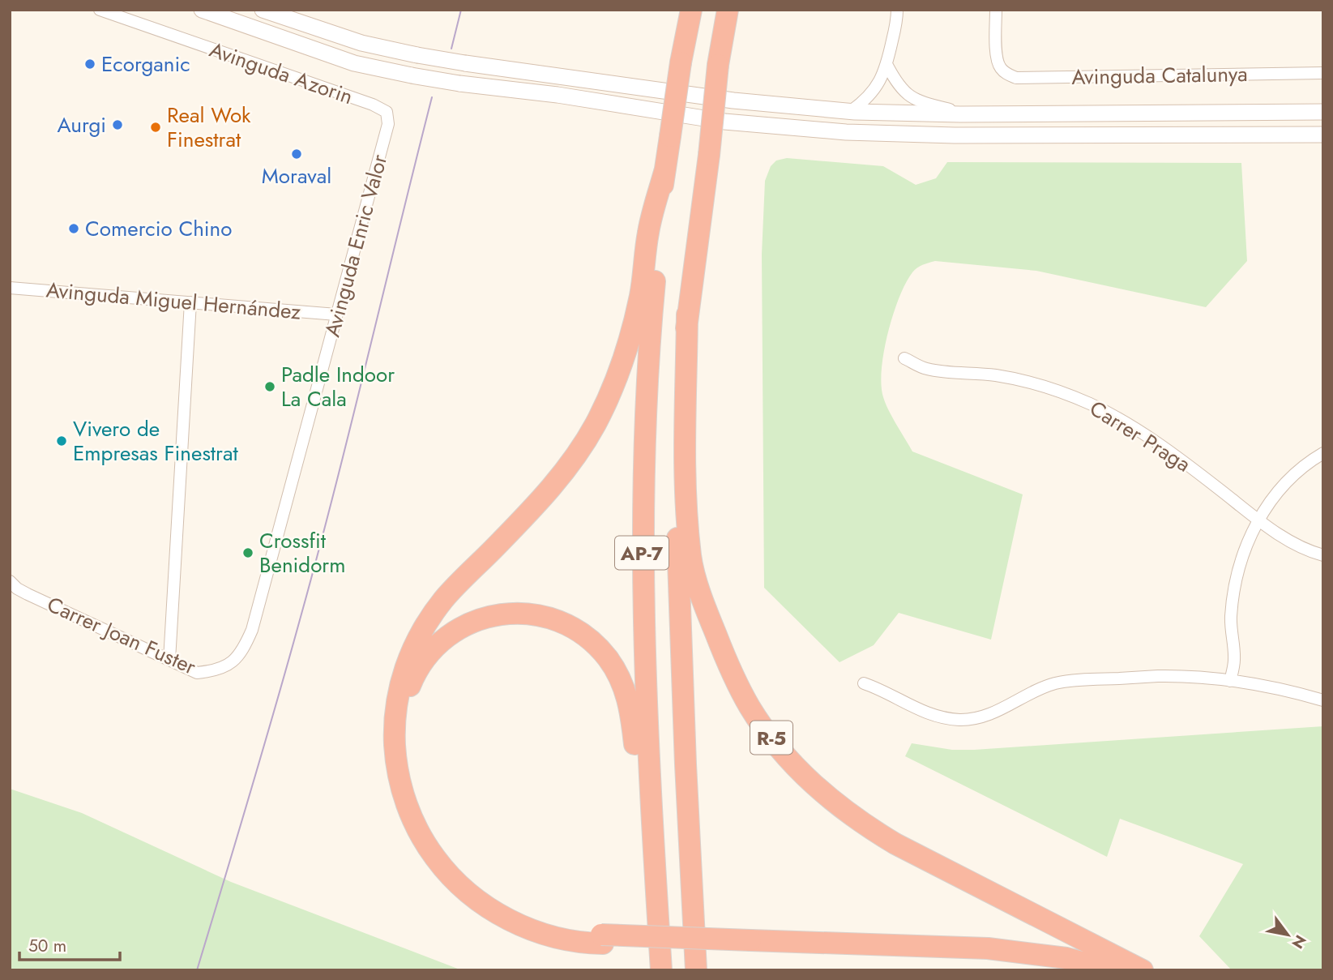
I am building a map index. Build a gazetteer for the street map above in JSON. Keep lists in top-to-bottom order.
{
  "streets": {
    "highway": ["AP-7", "R-5"],
    "street": [
      "Avinguda Azorin",
      "Avinguda Catalunya",
      "Avinguda Enric Valor",
      "Avinguda Miguel Hernández",
      "Carrer Praga",
      "Carrer Joan Fuster"
    ]
  },
  "crossings": [
    ["Avinguda Azorin", "Avinguda Enric Valor"],
    ["Avinguda Enric Valor", "Avinguda Miguel Hernández"],
    ["Avinguda Enric Valor", "Carrer Joan Fuster"],
    ["AP-7", "R-5"]
  ],
  "places": [
    "Ecorganic",
    "Aurgi",
    "Real Wok Finestrat",
    "Moraval",
    "Comercio Chino",
    "Padle Indoor La Cala",
    "Vivero de Empresas Finestrat",
    "Crossfit Benidorm"
  ],
  "scale_bar": "50 m",
  "north": "bottom right"
}
